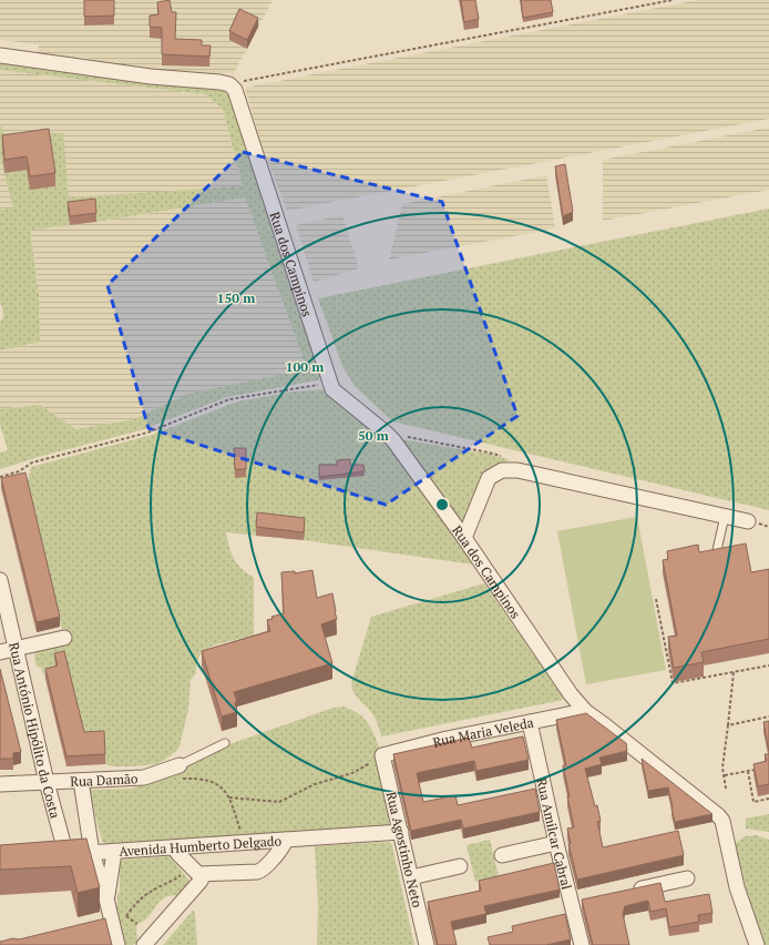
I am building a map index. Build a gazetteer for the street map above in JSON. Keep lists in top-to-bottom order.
{
  "streets": {
    "street": [
      "Rua dos Campinos",
      "Rua António Hipólito da Costa",
      "Rua Maria Veleda",
      "Rua Damão",
      "Rua Amilcar Cabral",
      "Avenida Humberto Delgado",
      "Rua Agostinho Neto"
    ]
  },
  "crossings": [
    ["Rua dos Campinos", "Rua Maria Veleda"],
    ["Rua António Hipólito da Costa", "Rua Damão"],
    ["Rua António Hipólito da Costa", "Avenida Humberto Delgado"],
    ["Rua Maria Veleda", "Rua Amilcar Cabral"],
    ["Rua Maria Veleda", "Rua Agostinho Neto"],
    ["Avenida Humberto Delgado", "Rua Agostinho Neto"]
  ],
  "rings": ["150 m", "100 m", "50 m"]
}
